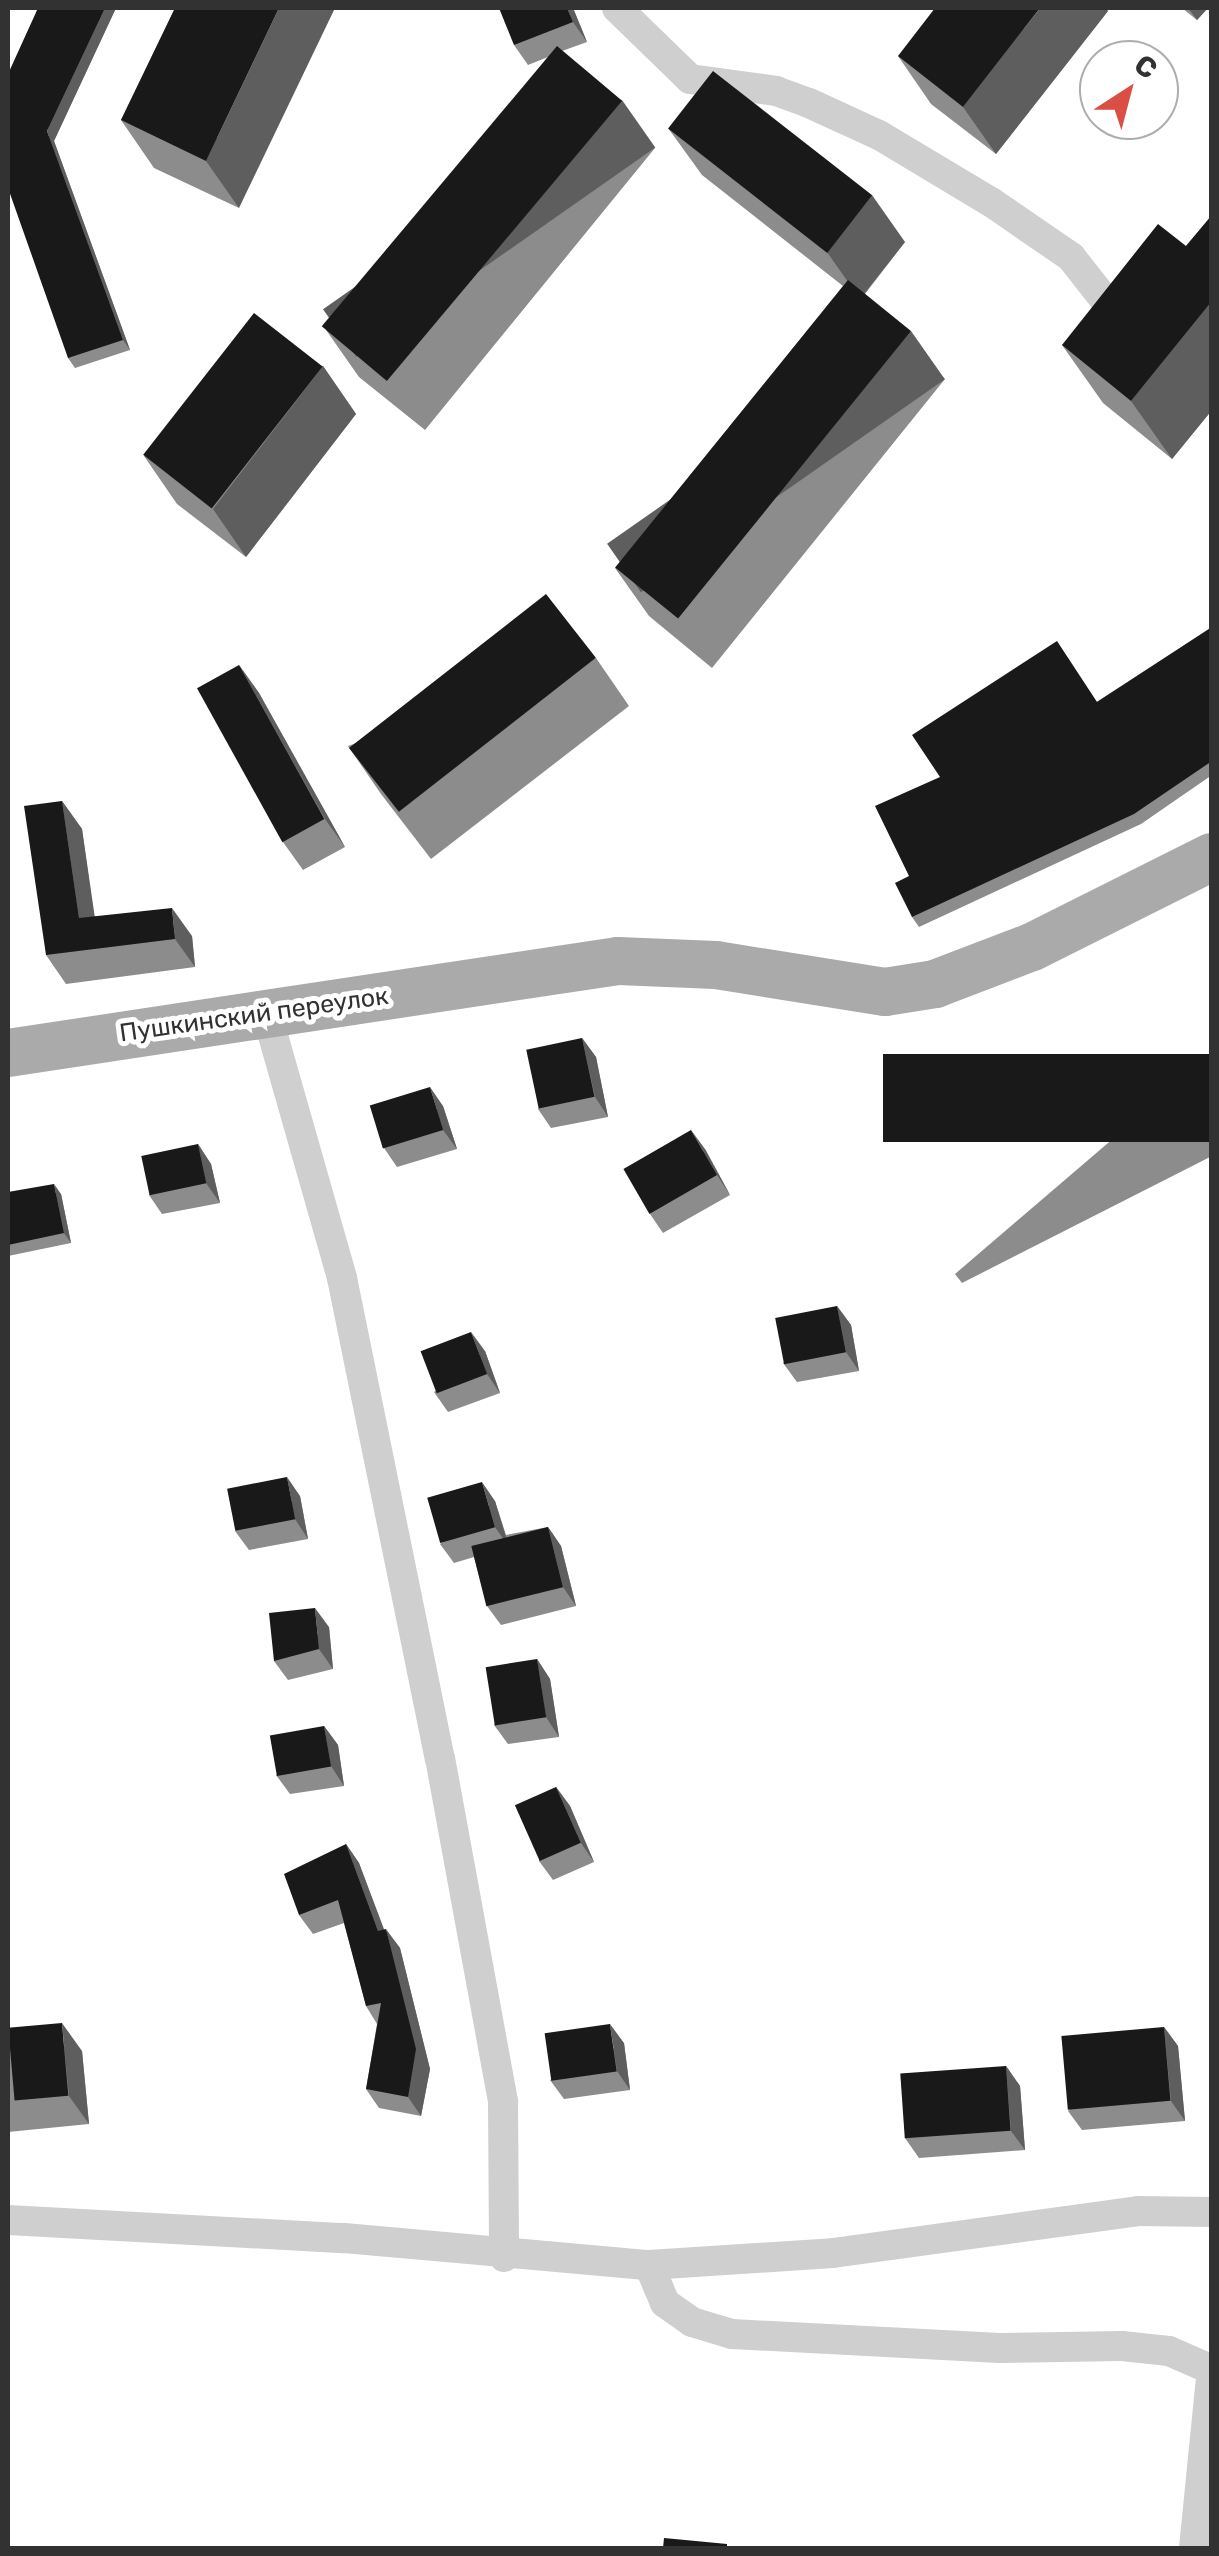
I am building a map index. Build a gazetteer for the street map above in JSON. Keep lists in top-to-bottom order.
{
  "streets": {
    "main road": ["Пушкинский переулок"]
  },
  "north": "top right"
}
